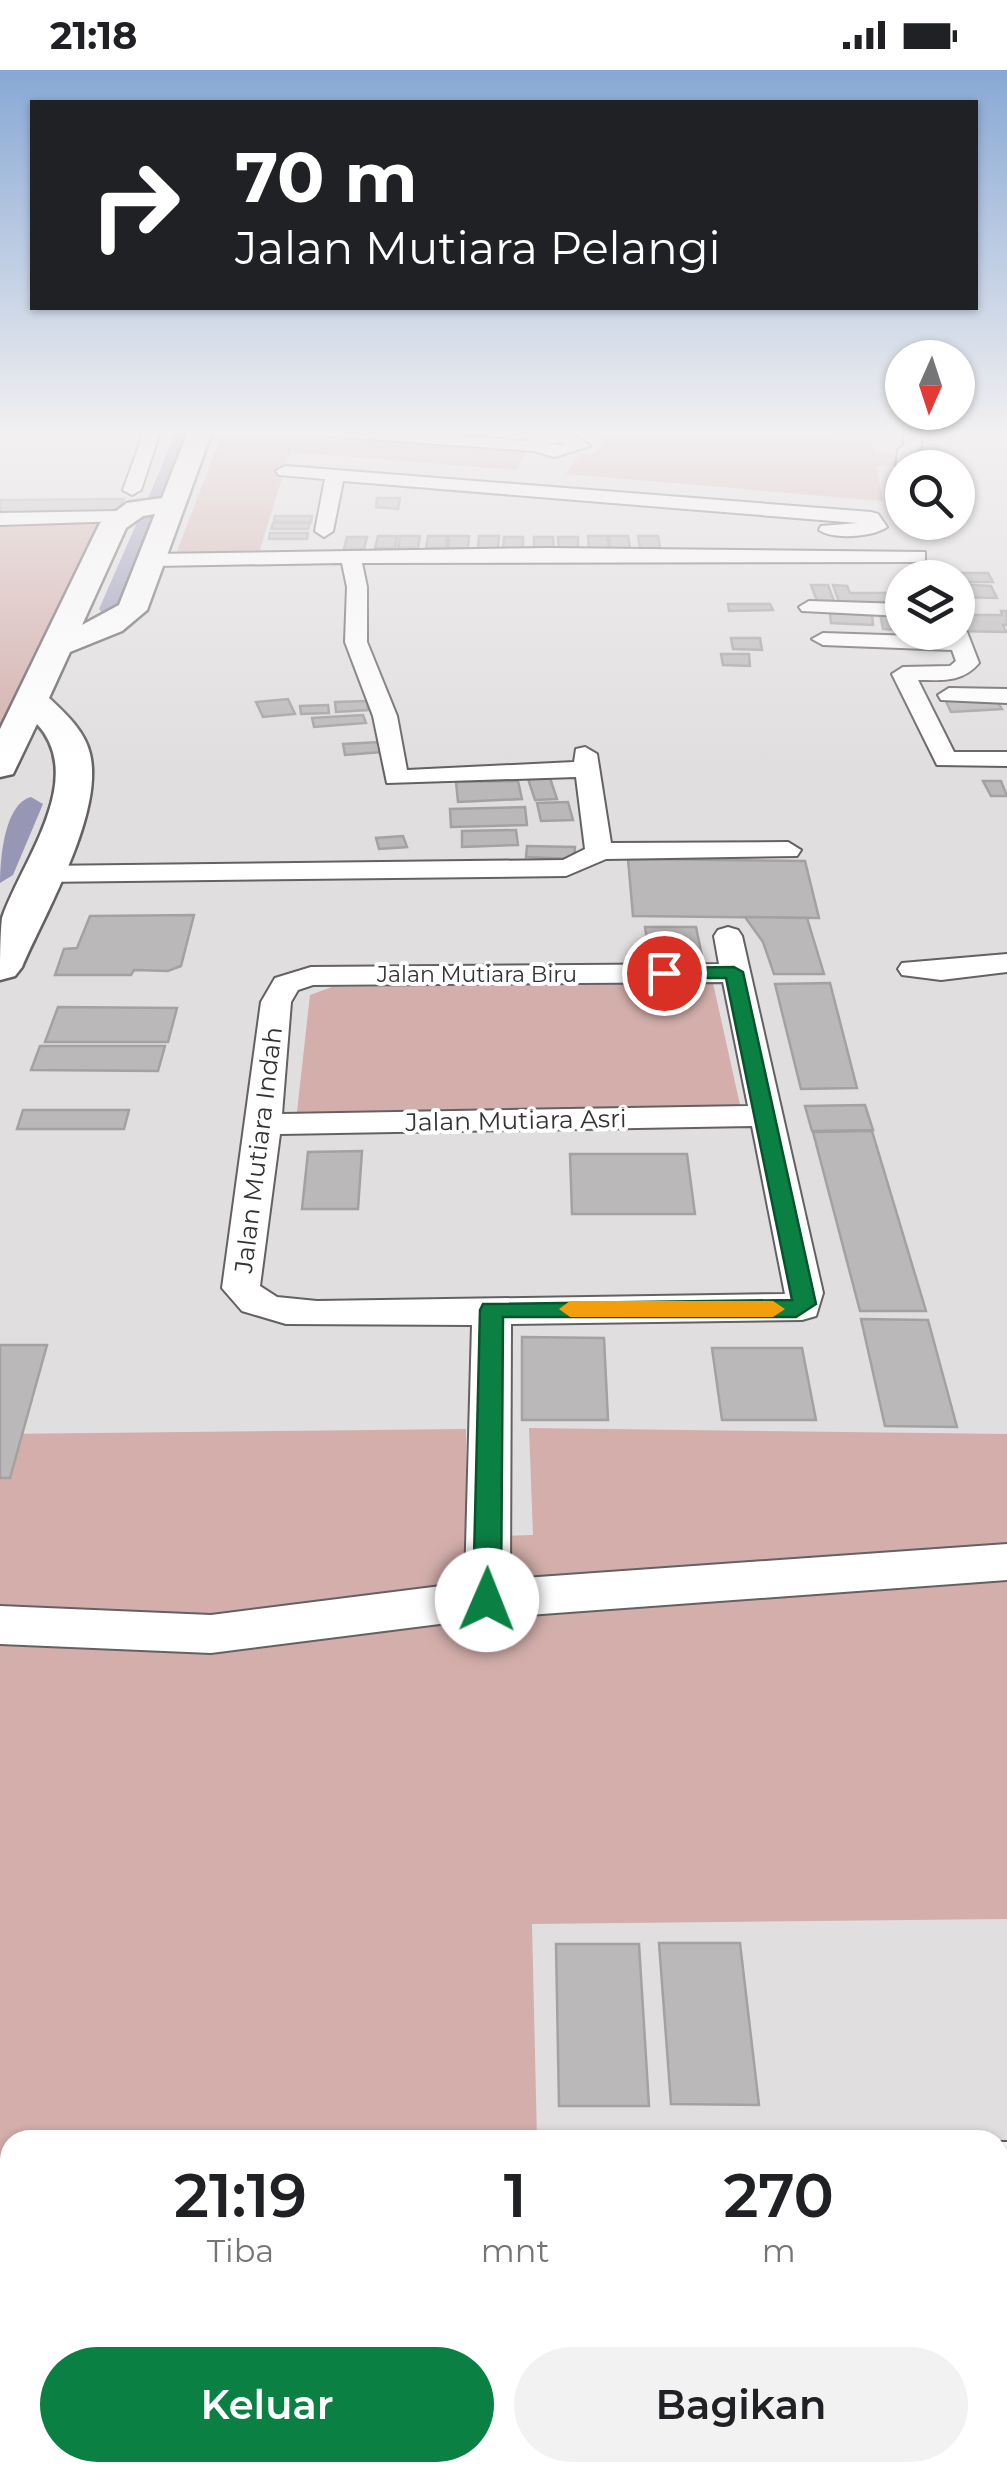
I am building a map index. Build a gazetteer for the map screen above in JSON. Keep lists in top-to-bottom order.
{
  "streets": {
    "street": ["Jalan Mutiara Biru", "Jalan Mutiara Asri", "Jalan Mutiara Indah"]
  },
  "crossings": [
    ["Jalan Mutiara Biru", "Jalan Mutiara Indah"],
    ["Jalan Mutiara Asri", "Jalan Mutiara Indah"]
  ],
  "north": "bottom",
  "page": {
    "status": "21:18",
    "turn": ["70 m", "Jalan Mutiara Pelangi"],
    "eta": [
      "21:19",
      "Tiba",
      "1",
      "mnt",
      "270",
      "m"
    ],
    "buttons": ["Keluar", "Bagikan"]
  }
}
